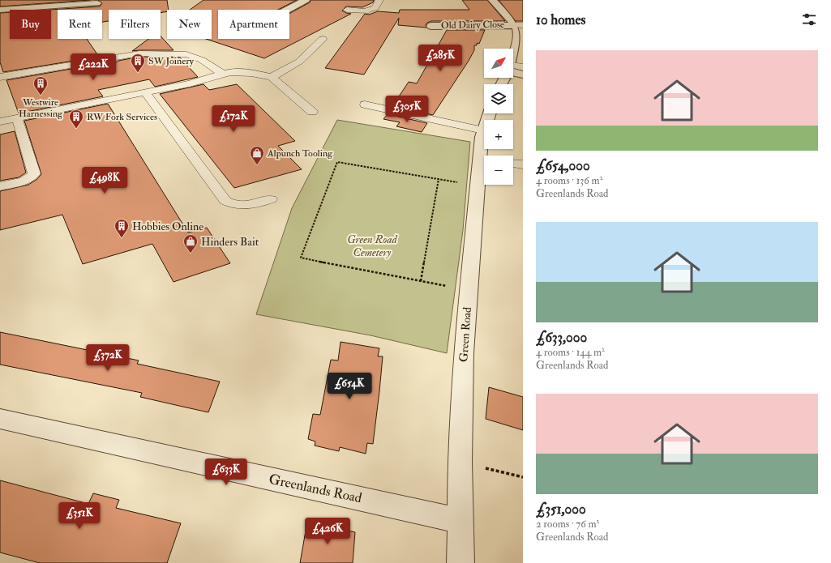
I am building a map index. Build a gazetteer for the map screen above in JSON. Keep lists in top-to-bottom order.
{
  "streets": {
    "street": ["Old Dairy Close", "Green Road", "Greenlands Road"]
  },
  "crossings": [
    ["Green Road", "Greenlands Road"]
  ],
  "parks": ["Green Road Cemetery"],
  "places": {
    "building": [
      "SW Joinery",
      "Westwire Harnessing",
      "RW Fork Services",
      "Hobbies Online"
    ],
    "shop": ["Alpunch Tooling", "Hinders Bait"]
  },
  "north": "top right",
  "page": {
    "heading": "10 homes",
    "chip": [
      "Buy",
      "Rent",
      "Filters",
      "New",
      "Apartment"
    ],
    "list": [
      {
        "name": "£654,000",
        "note": "4 rooms · 136 m² · Greenlands Road"
      },
      {
        "name": "£633,000",
        "note": "4 rooms · 144 m² · Greenlands Road"
      },
      {
        "name": "£351,000",
        "note": "2 rooms · 76 m² · Greenlands Road"
      }
    ],
    "price": [
      "£285K",
      "£222K",
      "£305K",
      "£172K",
      "£498K",
      "£372K",
      "£654K",
      "£633K",
      "£351K",
      "£426K"
    ],
    "map_buttons": ["+", "−"]
  }
}
